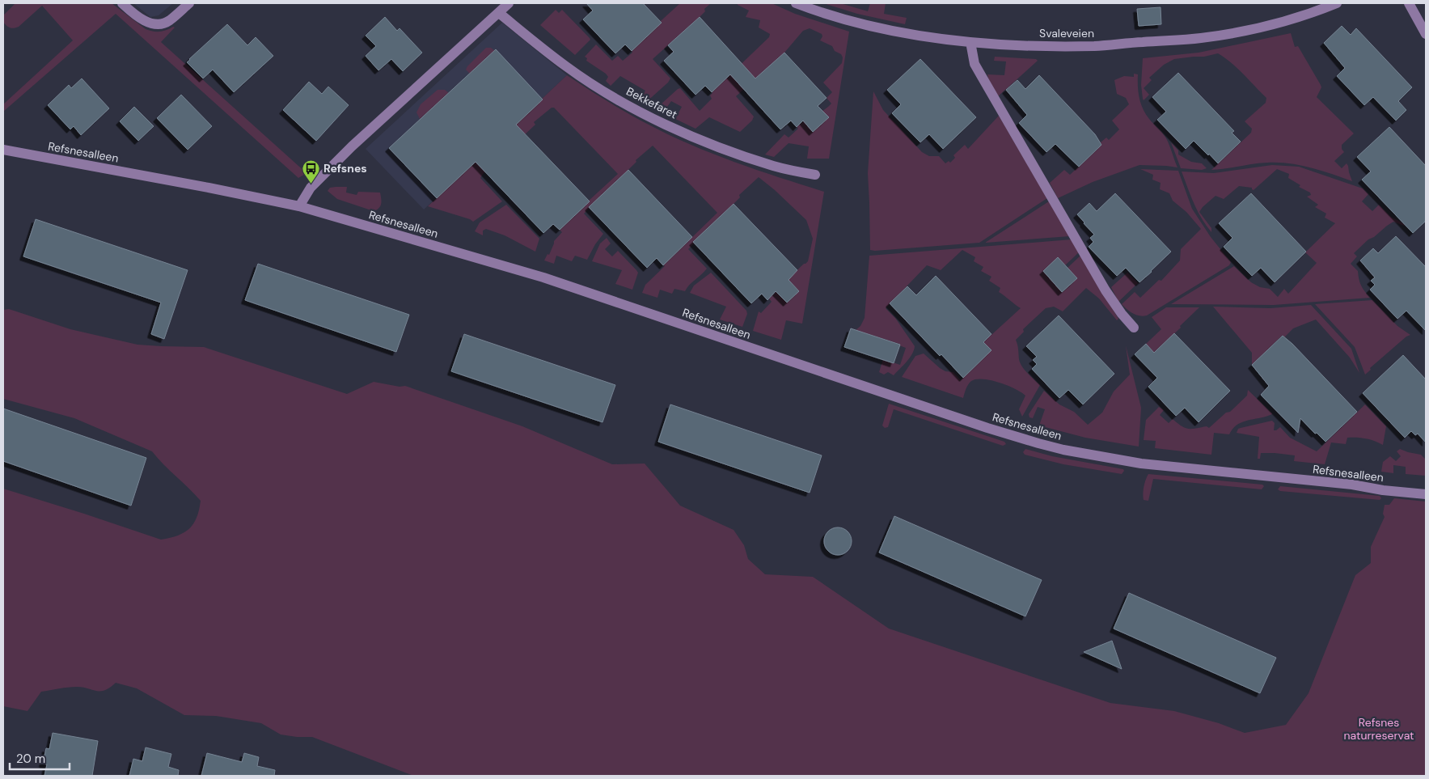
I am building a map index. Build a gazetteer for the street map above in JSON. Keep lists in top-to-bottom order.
{
  "streets": {
    "street": ["Svaleveien", "Bekkefaret", "Refsnesalleen"]
  },
  "parks": ["Refsnes naturreservat"],
  "places": {
    "bus stop": ["Refsnes"]
  },
  "scale_bar": "20 m"
}
